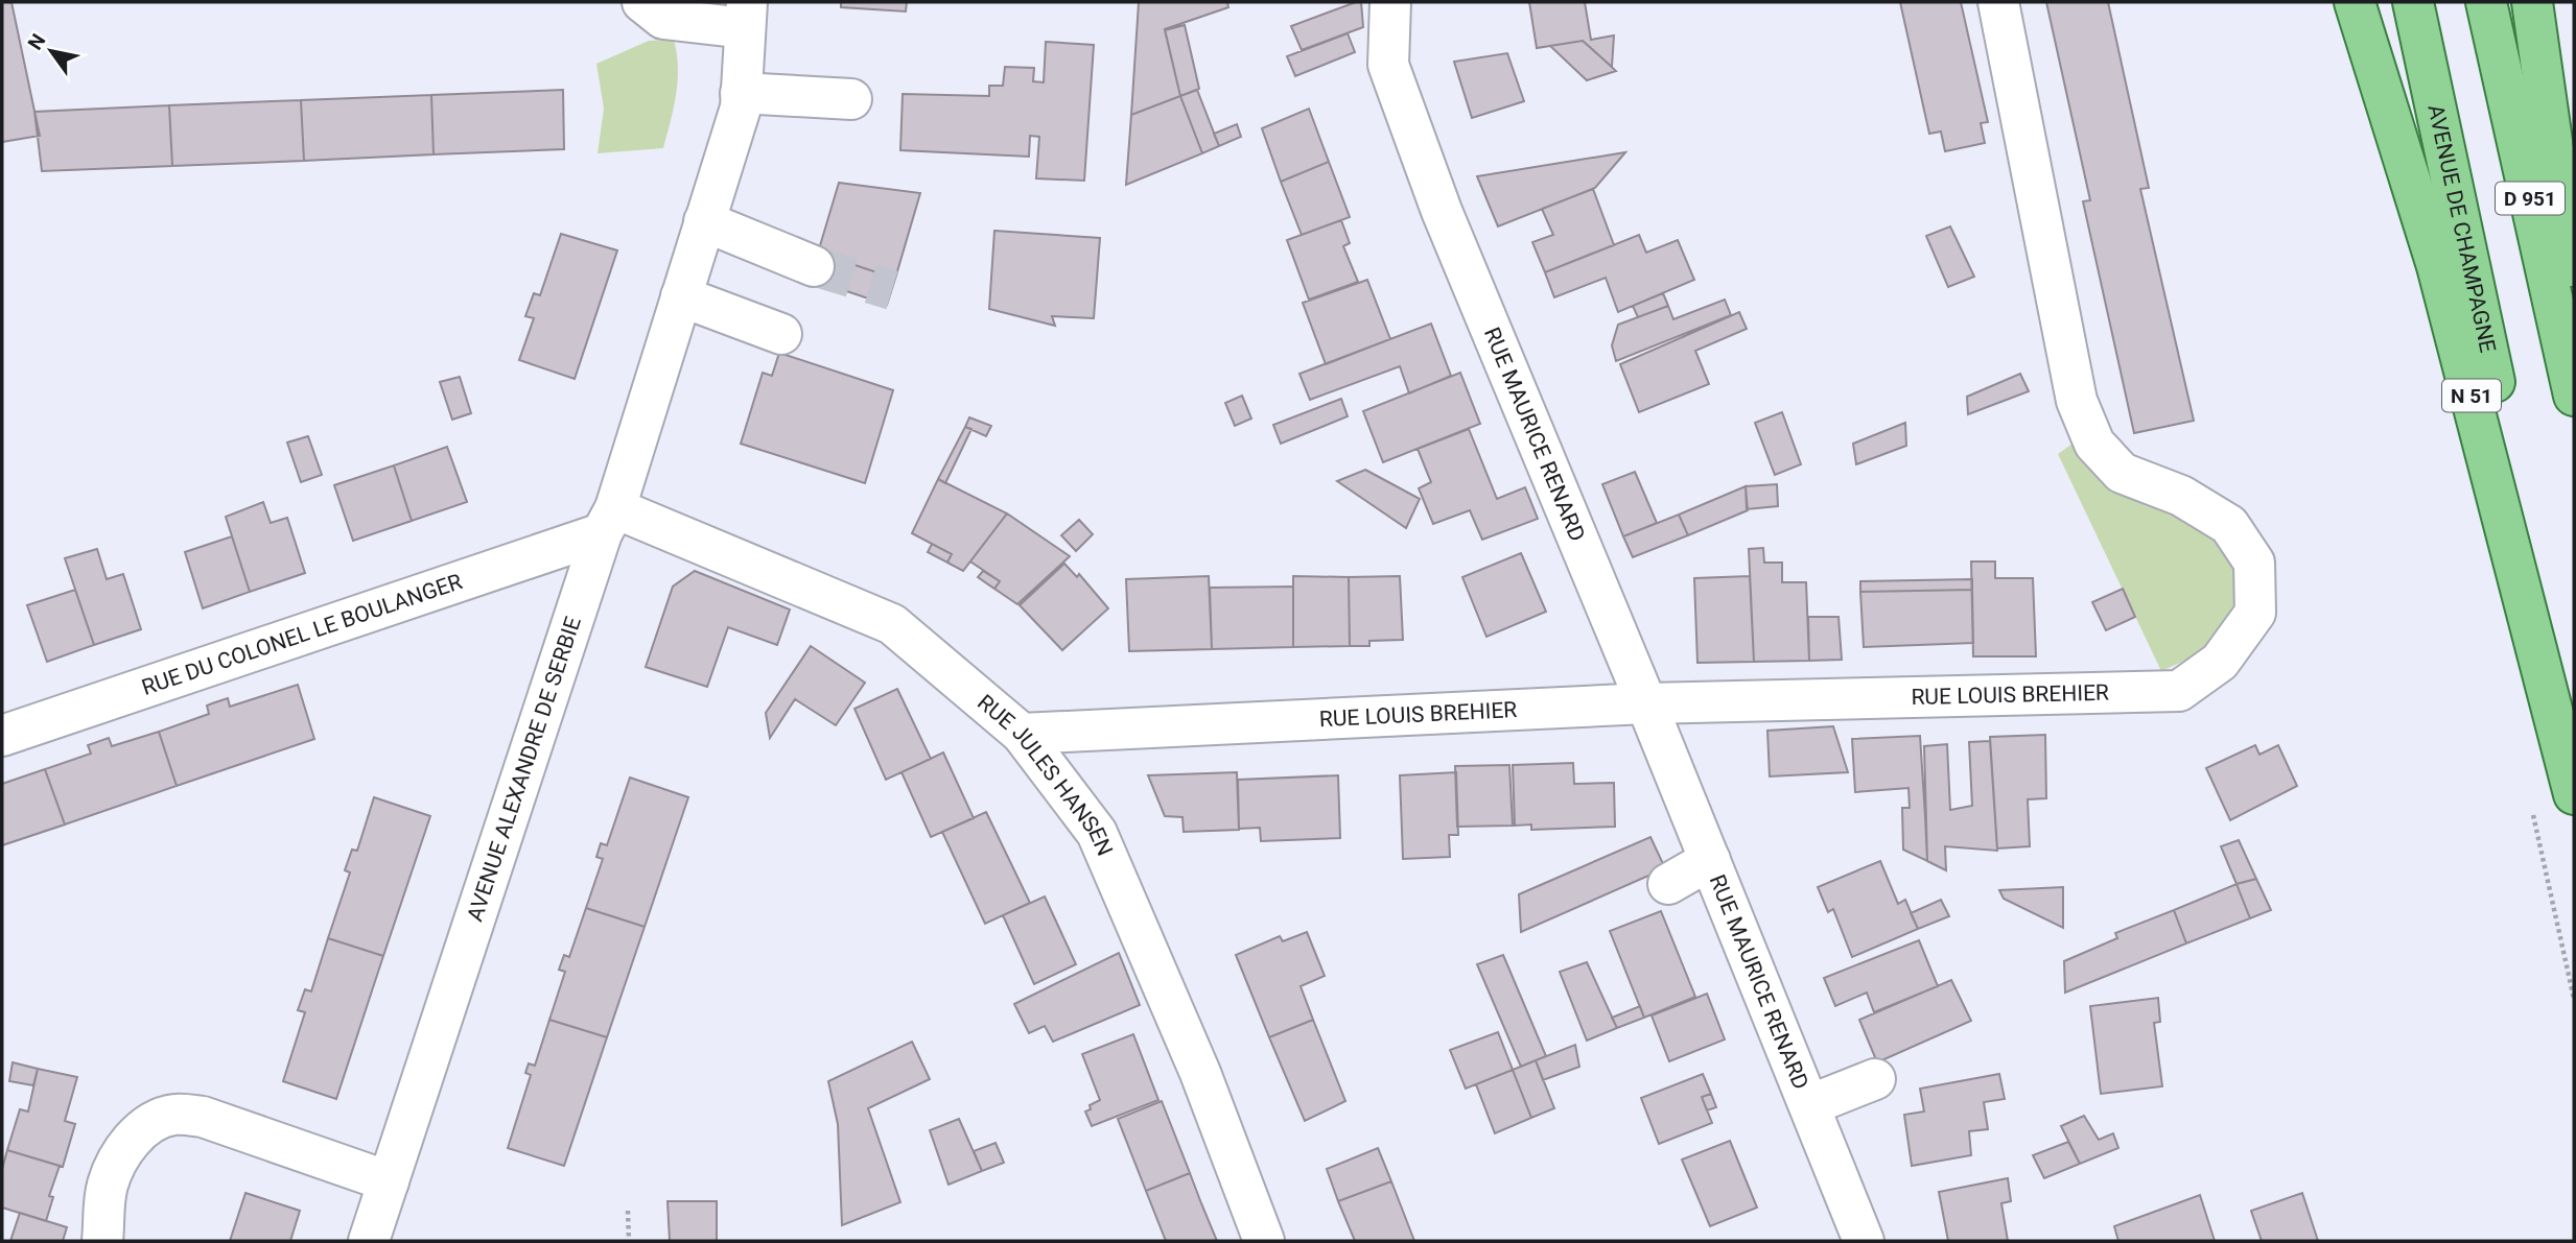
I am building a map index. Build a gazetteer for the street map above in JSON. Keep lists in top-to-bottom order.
{
  "streets": {
    "main road": ["D 951", "AVENUE DE CHAMPAGNE", "N 51"],
    "street": [
      "RUE MAURICE RENARD",
      "RUE DU COLONEL LE BOULANGER",
      "RUE LOUIS BREHIER",
      "AVENUE ALEXANDRE DE SERBIE",
      "RUE JULES HANSEN"
    ]
  },
  "crossings": [
    ["RUE MAURICE RENARD", "RUE LOUIS BREHIER"],
    ["RUE DU COLONEL LE BOULANGER", "AVENUE ALEXANDRE DE SERBIE"],
    ["RUE DU COLONEL LE BOULANGER", "RUE JULES HANSEN"],
    ["RUE LOUIS BREHIER", "RUE JULES HANSEN"],
    ["AVENUE ALEXANDRE DE SERBIE", "RUE JULES HANSEN"]
  ],
  "north": "top left"
}
